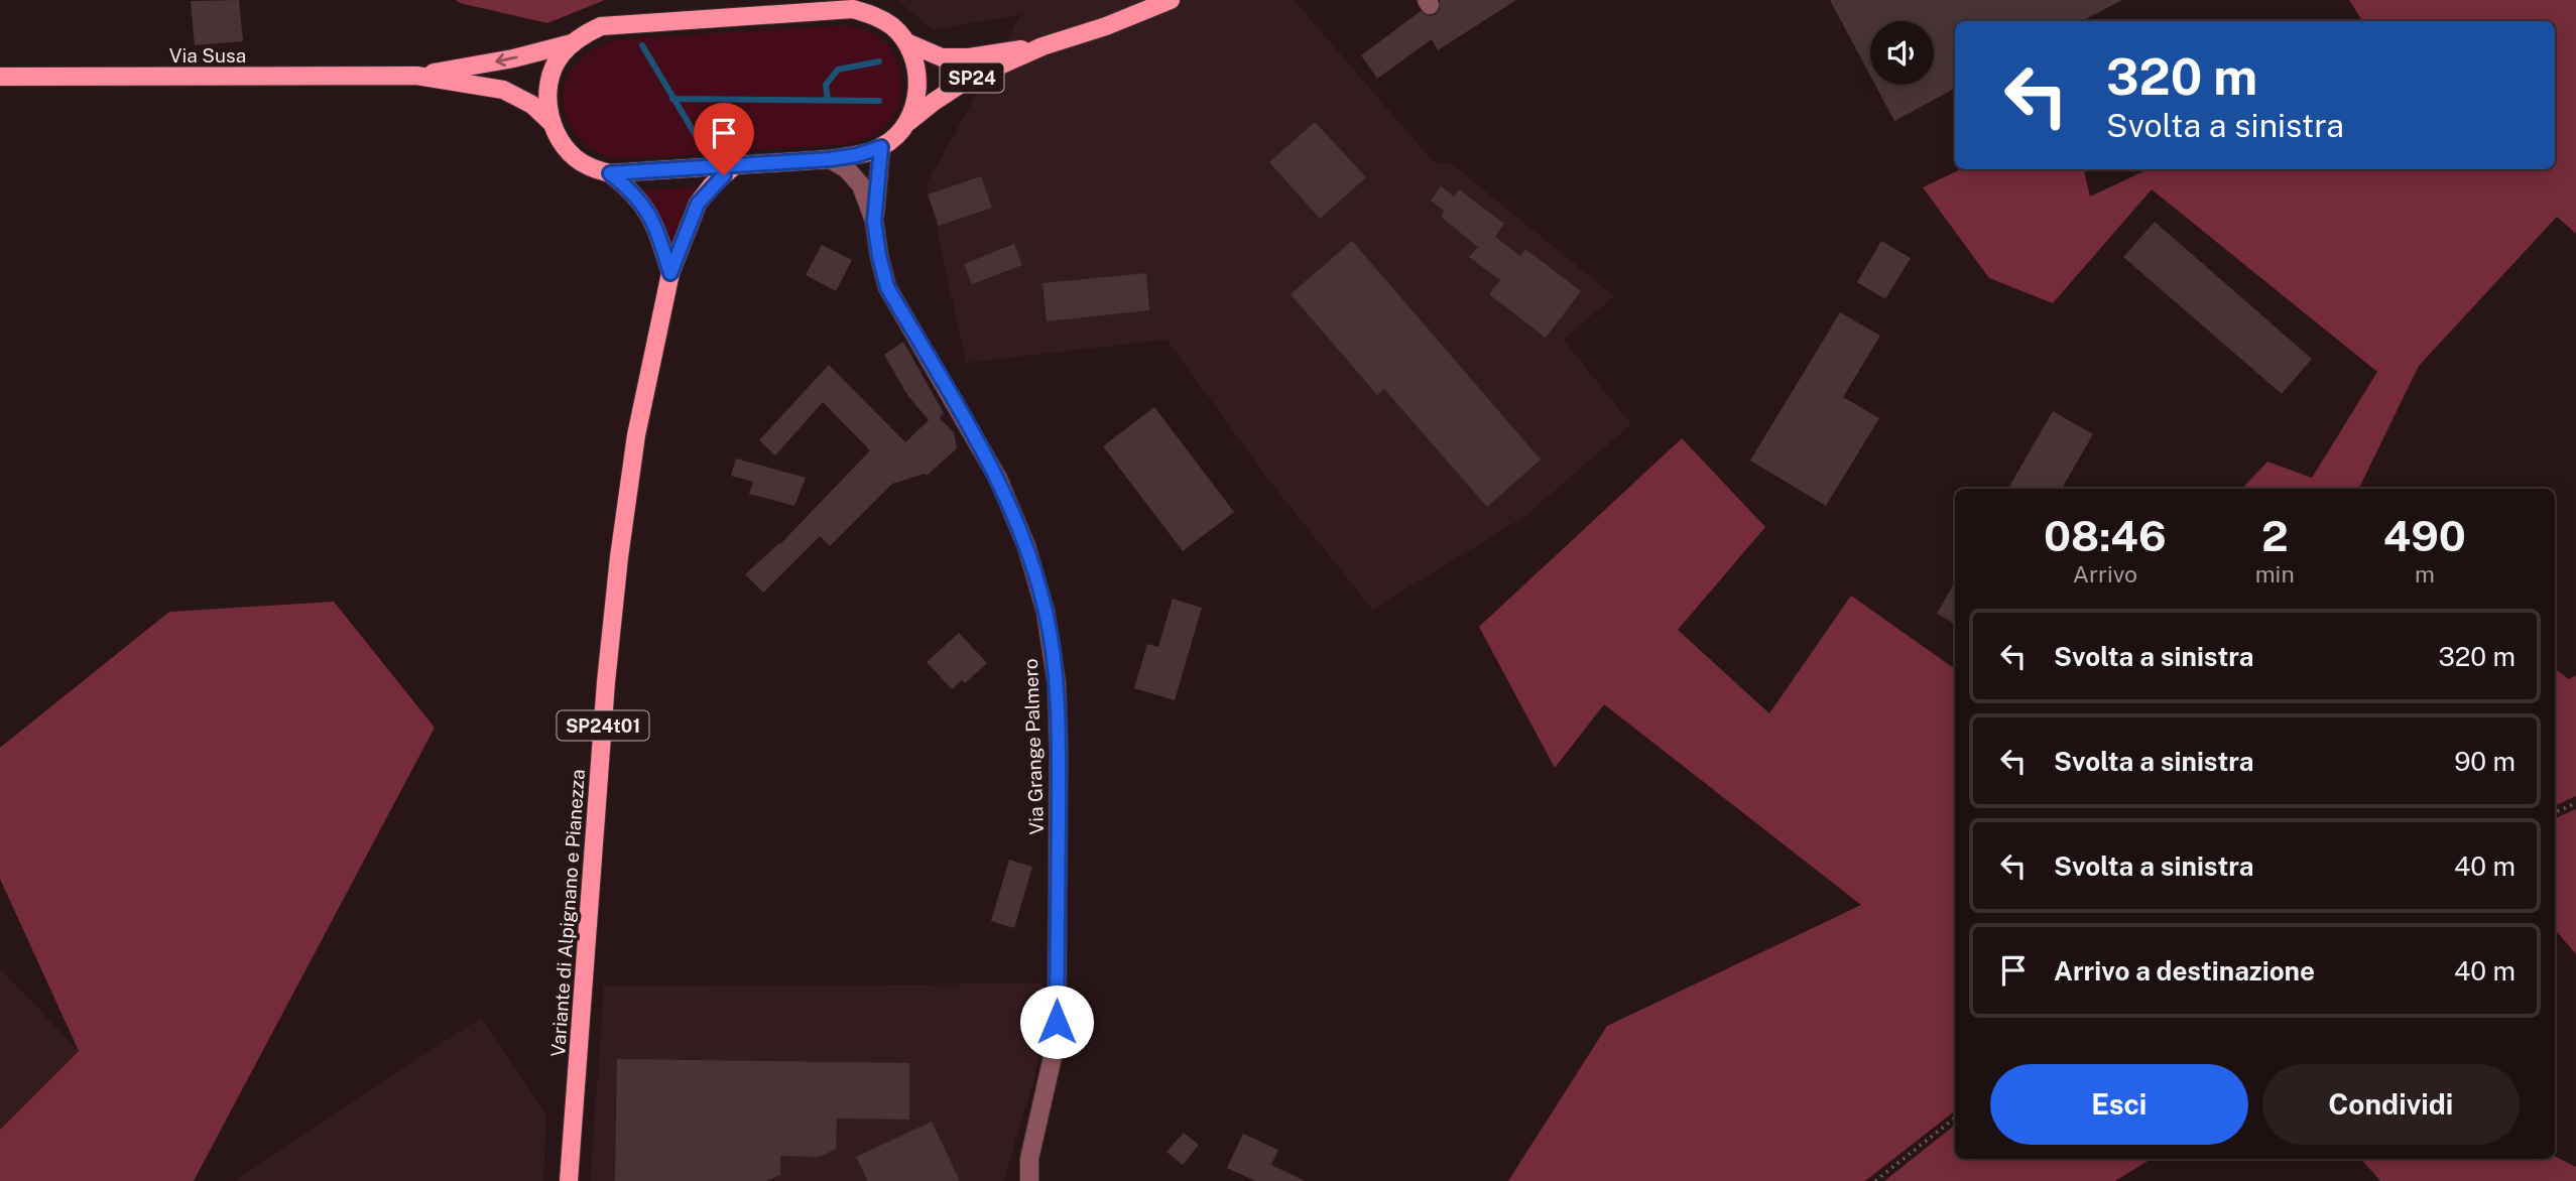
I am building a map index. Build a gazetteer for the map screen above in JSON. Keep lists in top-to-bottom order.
{
  "streets": {
    "main road": [
      "Via Susa",
      "SP24",
      "SP24t01",
      "Variante di Alpignano e Pianezza"
    ],
    "street": ["Via Grange Palmero"]
  },
  "crossings": [
    ["Via Susa", "SP24"],
    ["SP24", "Via Grange Palmero"],
    ["SP24", "Variante di Alpignano e Pianezza"]
  ],
  "page": {
    "turn": ["320 m", "Svolta a sinistra"],
    "eta": [
      "08:46",
      "Arrivo",
      "2",
      "min",
      "490",
      "m"
    ],
    "list": [
      {
        "name": "Svolta a sinistra",
        "value": "320 m"
      },
      {
        "name": "Svolta a sinistra",
        "value": "90 m"
      },
      {
        "name": "Svolta a sinistra",
        "value": "40 m"
      },
      {
        "name": "Arrivo a destinazione",
        "value": "40 m"
      }
    ],
    "buttons": ["Esci", "Condividi"]
  }
}
